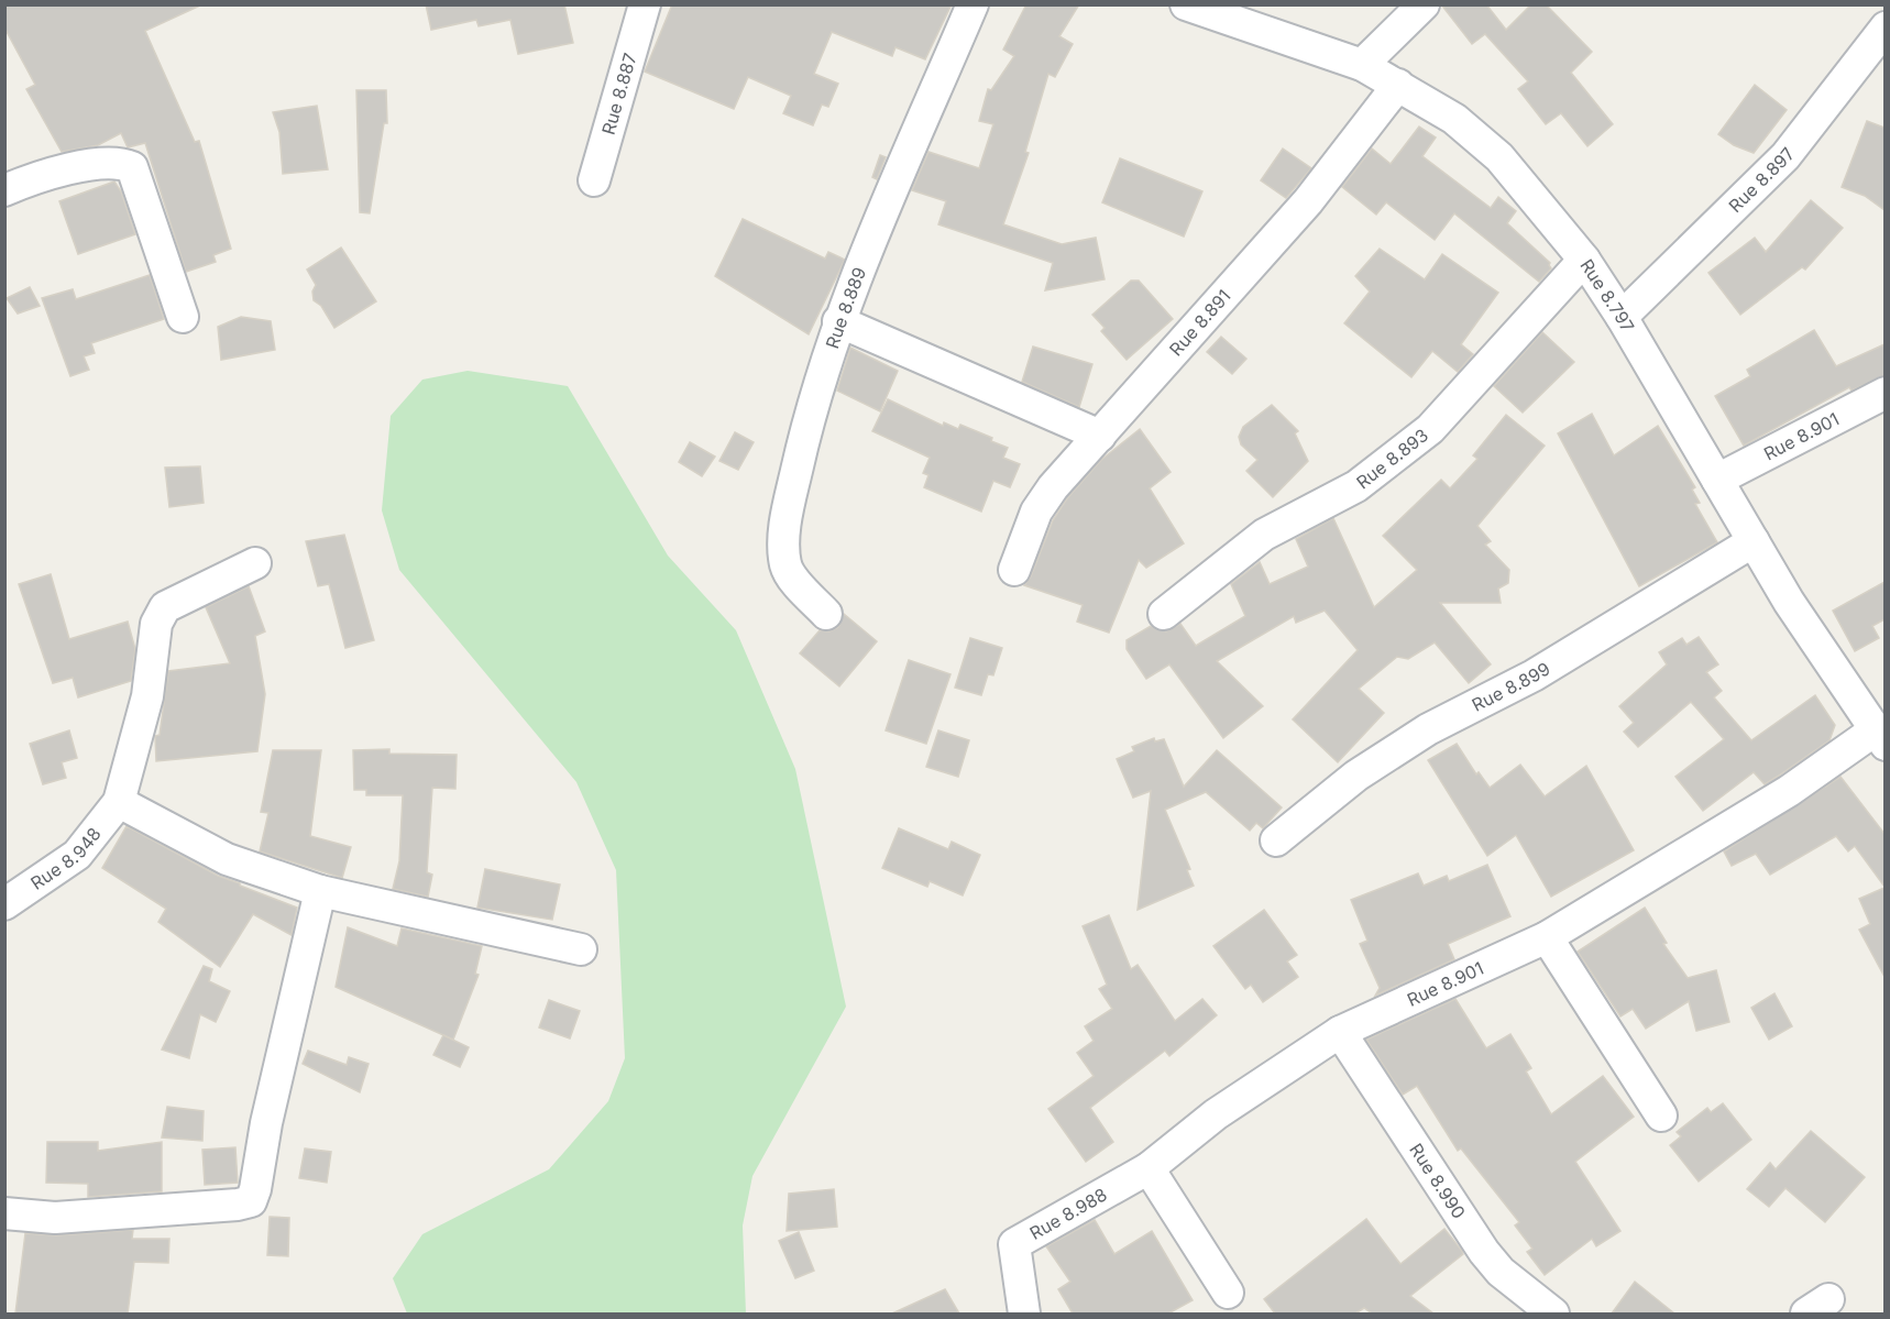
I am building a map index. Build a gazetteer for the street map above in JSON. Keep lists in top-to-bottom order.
{
  "streets": {
    "street": [
      "Rue 8.887",
      "Rue 8.897",
      "Rue 8.797",
      "Rue 8.889",
      "Rue 8.891",
      "Rue 8.901",
      "Rue 8.893",
      "Rue 8.899",
      "Rue 8.948",
      "Rue 8.990",
      "Rue 8.988"
    ]
  },
  "crossings": [
    ["Rue 8.897", "Rue 8.797"],
    ["Rue 8.797", "Rue 8.891"],
    ["Rue 8.797", "Rue 8.901"],
    ["Rue 8.797", "Rue 8.893"],
    ["Rue 8.797", "Rue 8.899"],
    ["Rue 8.901", "Rue 8.990"],
    ["Rue 8.901", "Rue 8.988"]
  ]
}
